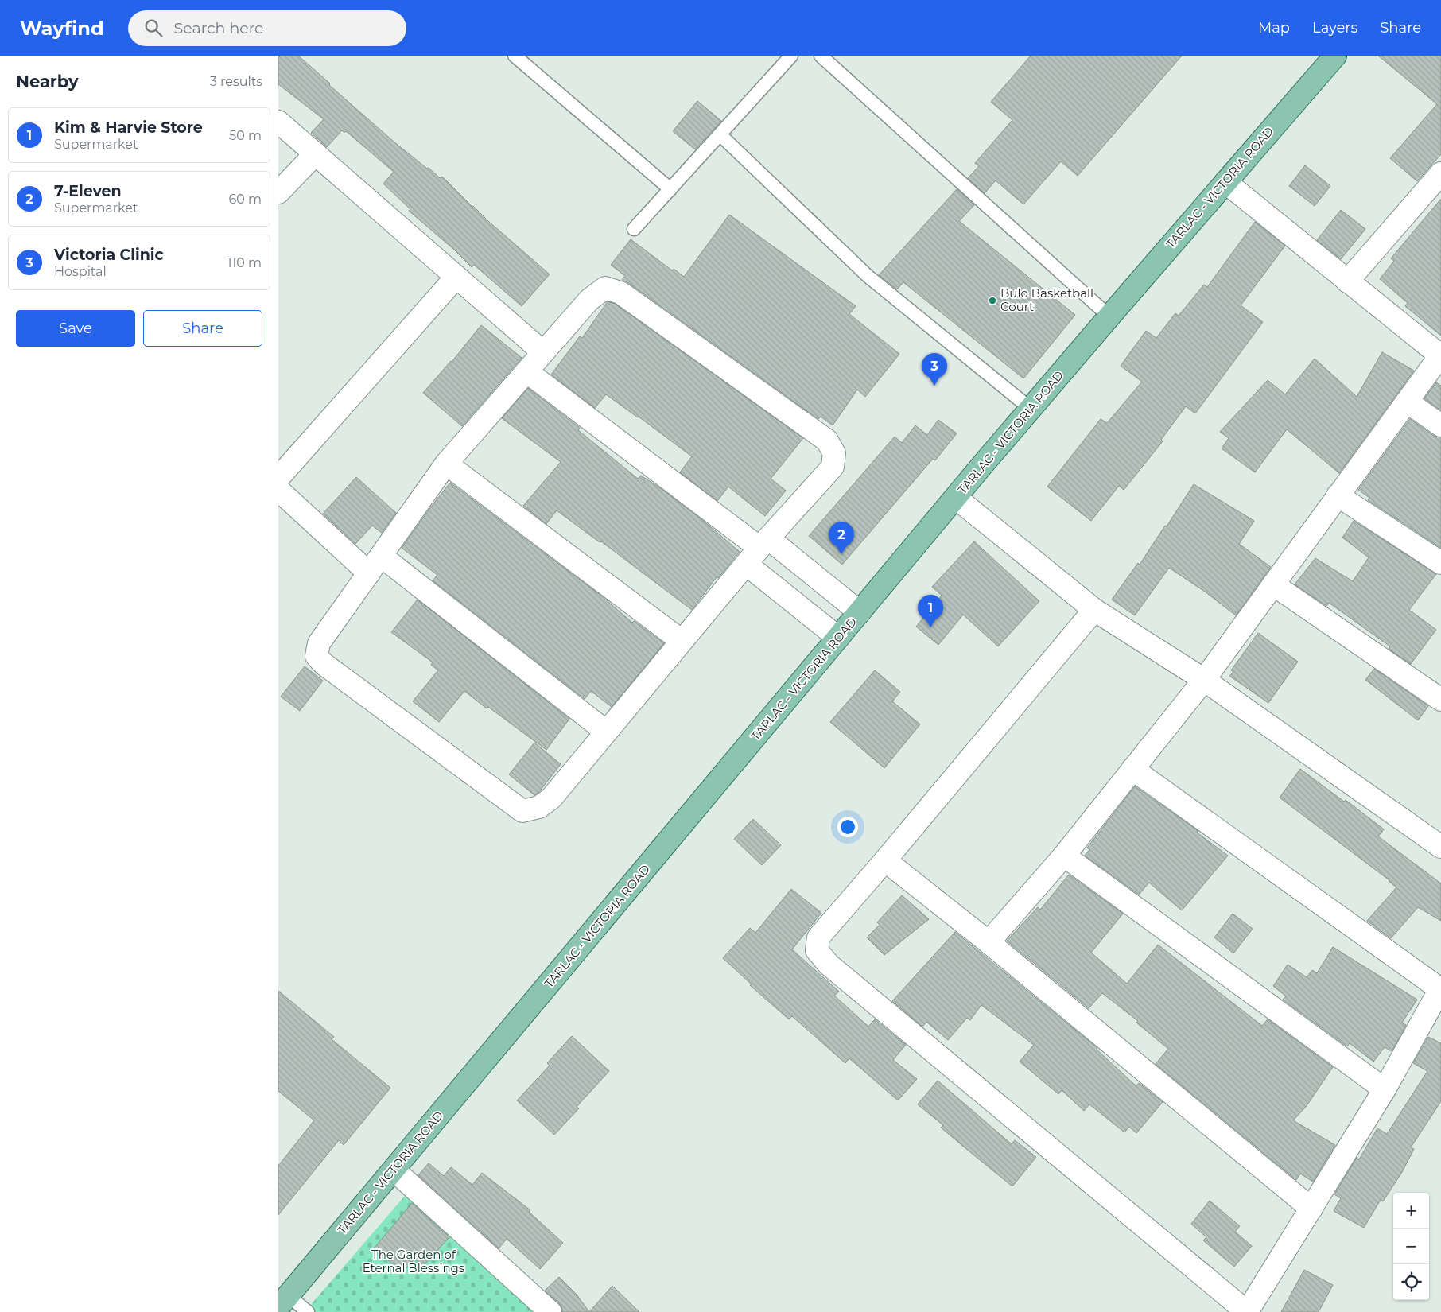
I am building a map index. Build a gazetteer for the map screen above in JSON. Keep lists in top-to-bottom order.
{
  "streets": {
    "main road": ["TARLAC - VICTORIA ROAD"]
  },
  "parks": ["The Garden of Eternal Blessings"],
  "places": ["Bulo Basketball Court"],
  "page": {
    "header": "Wayfind",
    "search": "Search here",
    "nav": ["Map", "Layers", "Share"],
    "heading": ["Nearby", "3 results"],
    "list": [
      {
        "mark": "1",
        "name": "Kim & Harvie Store",
        "note": "Supermarket",
        "value": "50 m"
      },
      {
        "mark": "2",
        "name": "7-Eleven",
        "note": "Supermarket",
        "value": "60 m"
      },
      {
        "mark": "3",
        "name": "Victoria Clinic",
        "note": "Hospital",
        "value": "110 m"
      }
    ],
    "buttons": ["Save", "Share"],
    "pins": ["3", "2", "1"],
    "map_buttons": ["+", "−"]
  }
}
